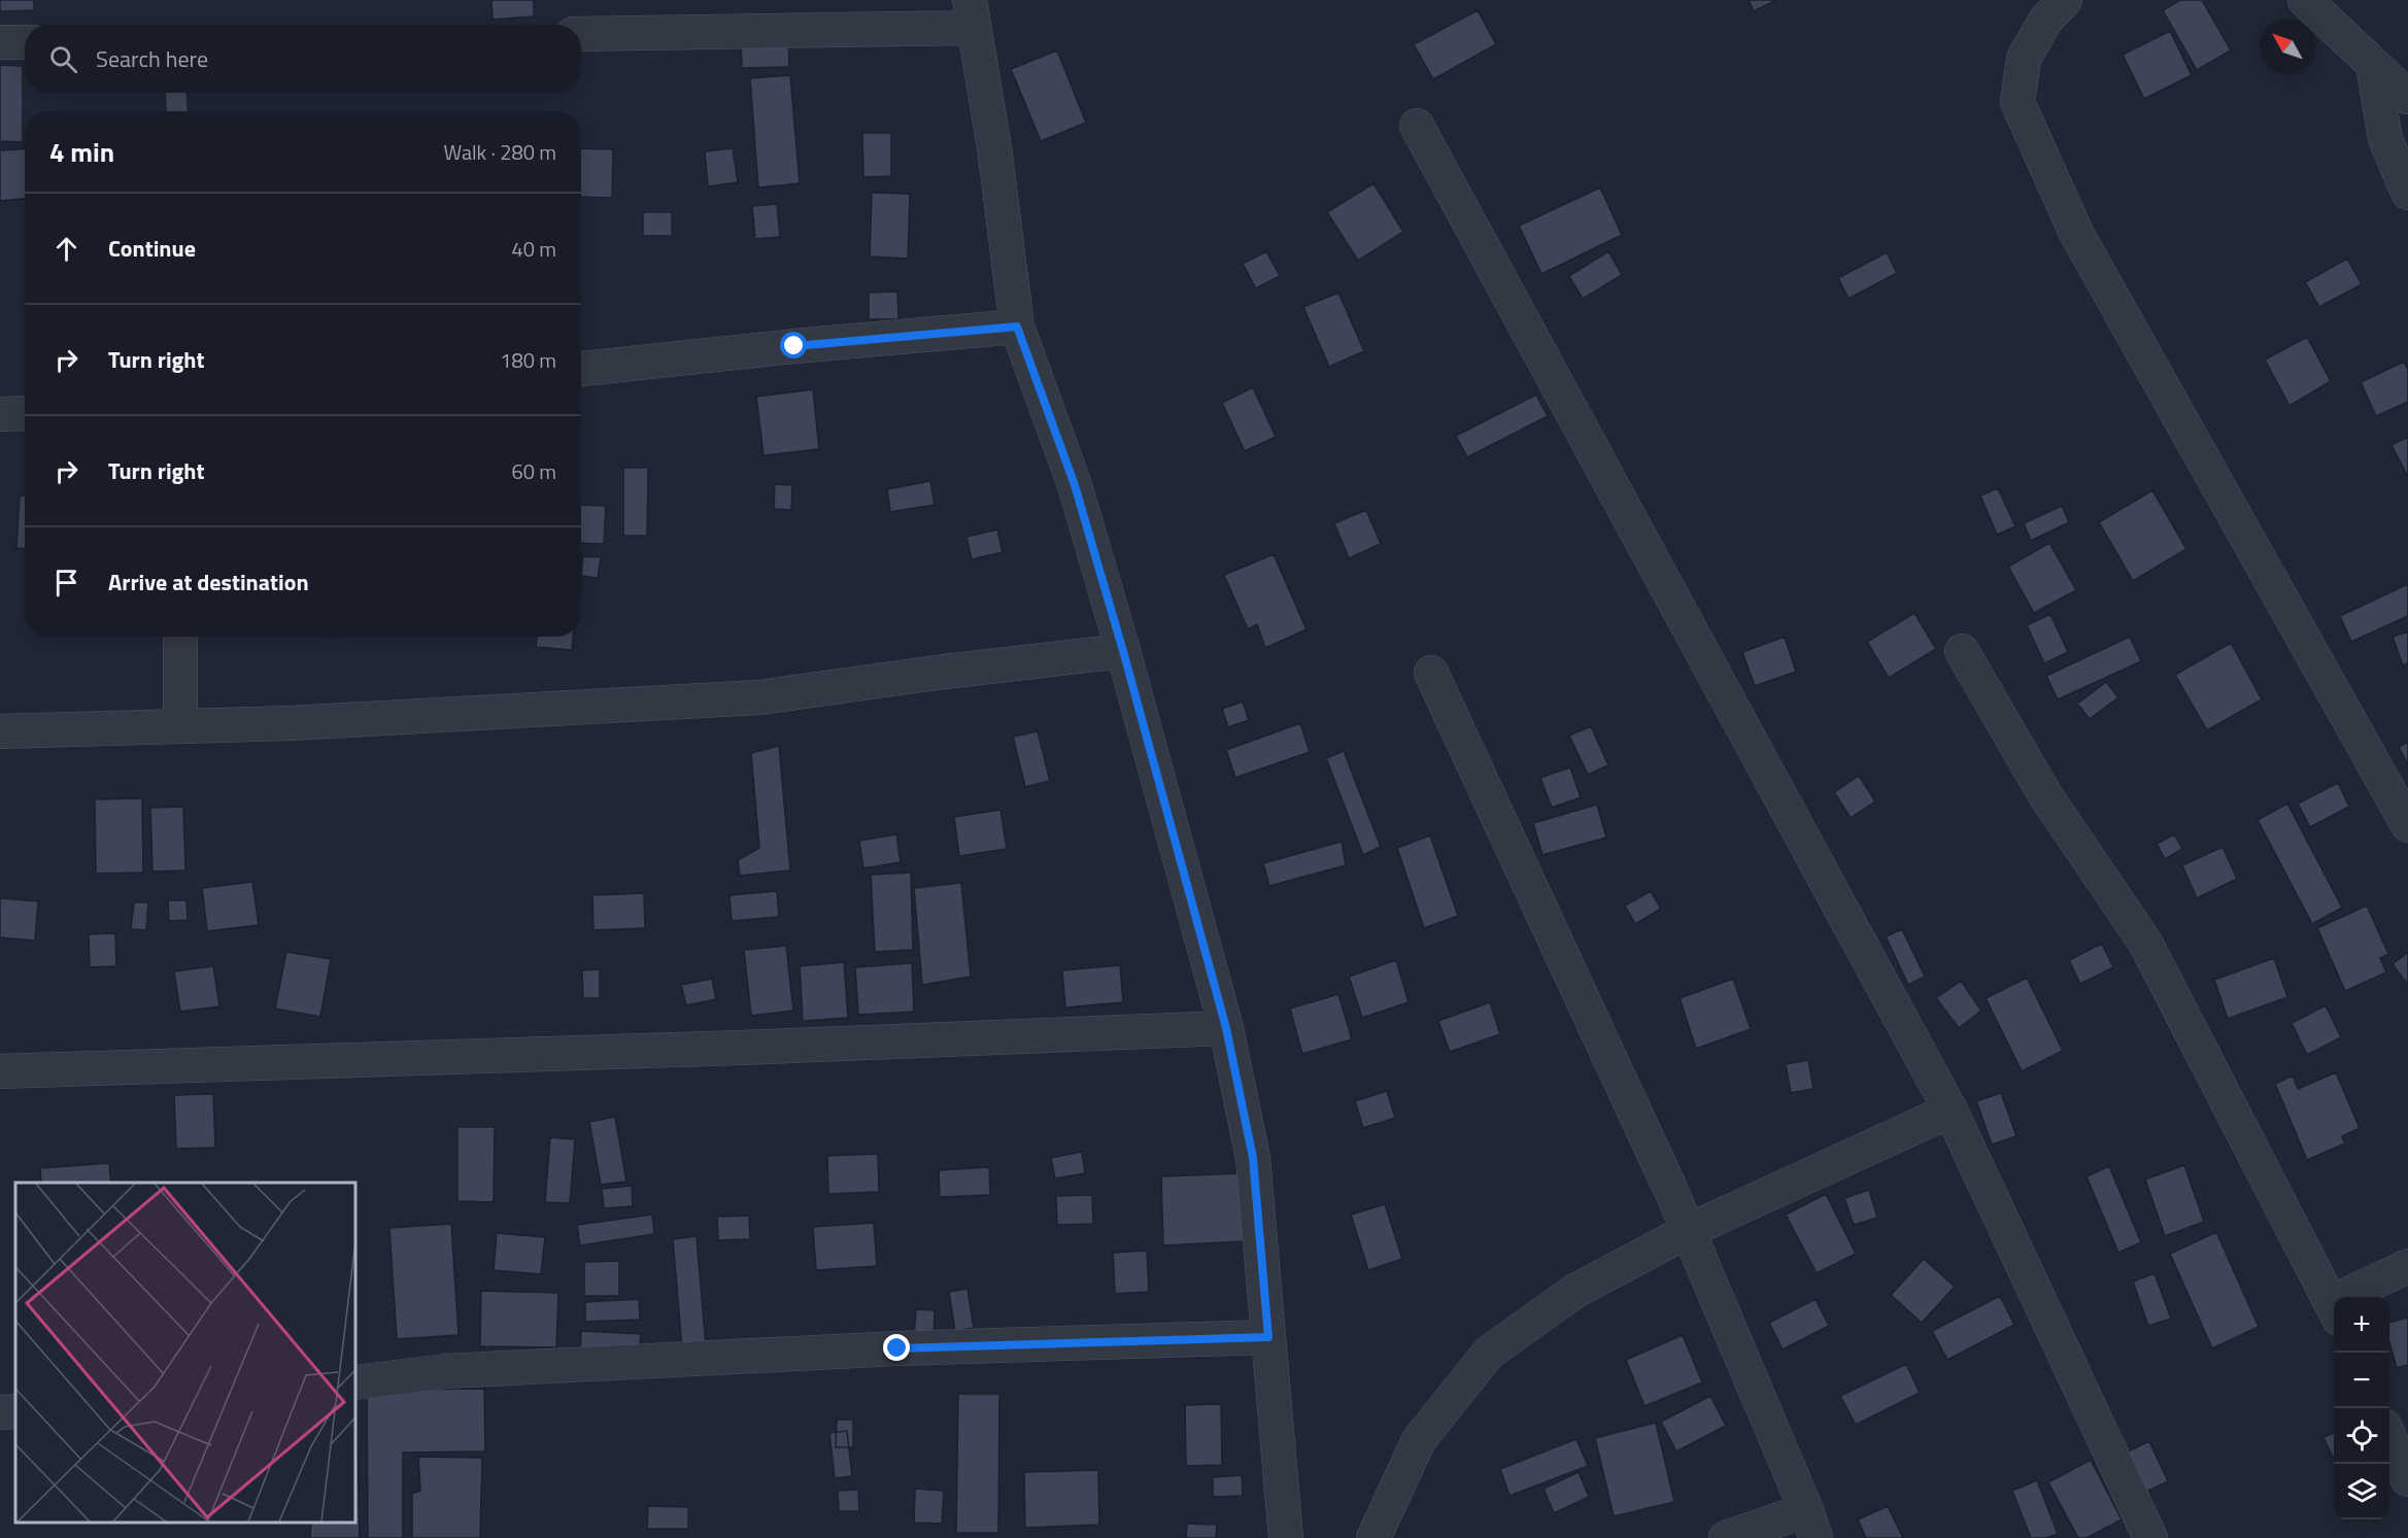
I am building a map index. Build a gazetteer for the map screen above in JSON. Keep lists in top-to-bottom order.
{
  "north": "top left",
  "page": {
    "search": "Search here",
    "heading": ["4 min", "Walk · 280 m"],
    "list": [
      ["Continue", "40 m"],
      ["Turn right", "180 m"],
      ["Turn right", "60 m"],
      "Arrive at destination"
    ],
    "map_buttons": ["+", "−"]
  }
}
